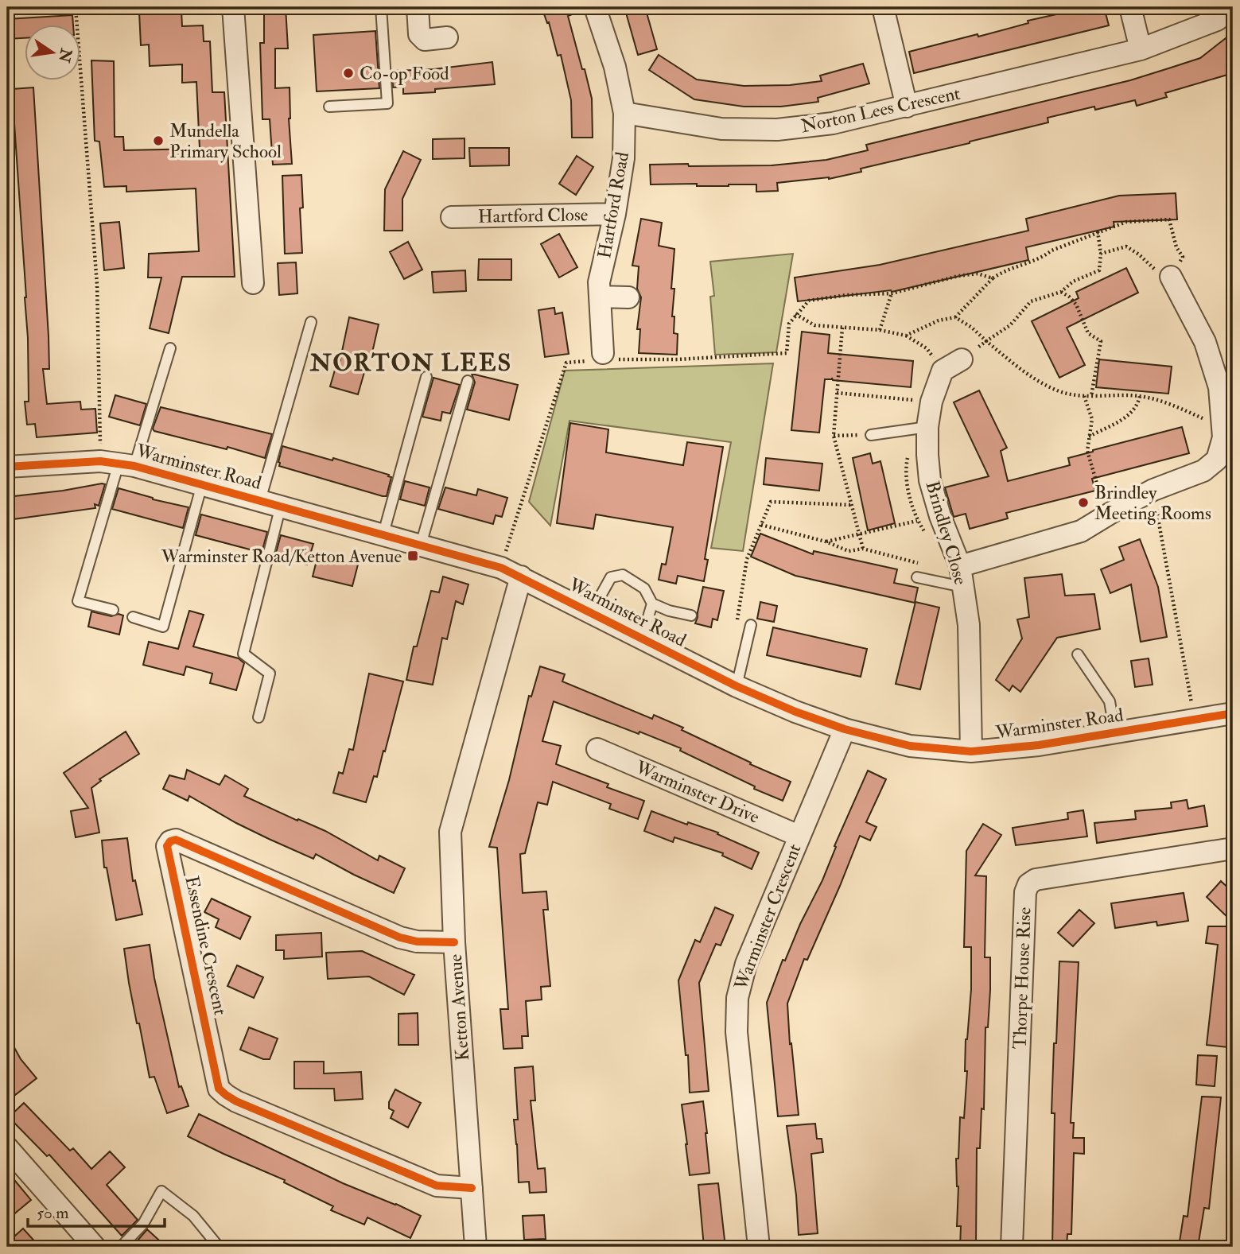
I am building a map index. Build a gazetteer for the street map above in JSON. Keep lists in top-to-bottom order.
{
  "streets": {
    "street": [
      "Norton Lees Crescent",
      "Hartford Road",
      "Hartford Close",
      "Warminster Road",
      "Brindley Close",
      "Warminster Drive",
      "Warminster Crescent",
      "Essendine Crescent",
      "Thorpe House Rise",
      "Ketton Avenue"
    ]
  },
  "crossings": [
    ["Norton Lees Crescent", "Hartford Road"],
    ["Hartford Road", "Hartford Close"],
    ["Warminster Road", "Brindley Close"],
    ["Warminster Road", "Warminster Crescent"],
    ["Warminster Road", "Ketton Avenue"],
    ["Warminster Drive", "Warminster Crescent"],
    ["Essendine Crescent", "Ketton Avenue"]
  ],
  "districts": ["NORTON LEES"],
  "places": {
    "other": ["Co-op Food", "Mundella Primary School", "Brindley Meeting Rooms"],
    "transit": ["Warminster Road/Ketton Avenue"]
  },
  "scale_bar": "50 m",
  "north": "right"
}
